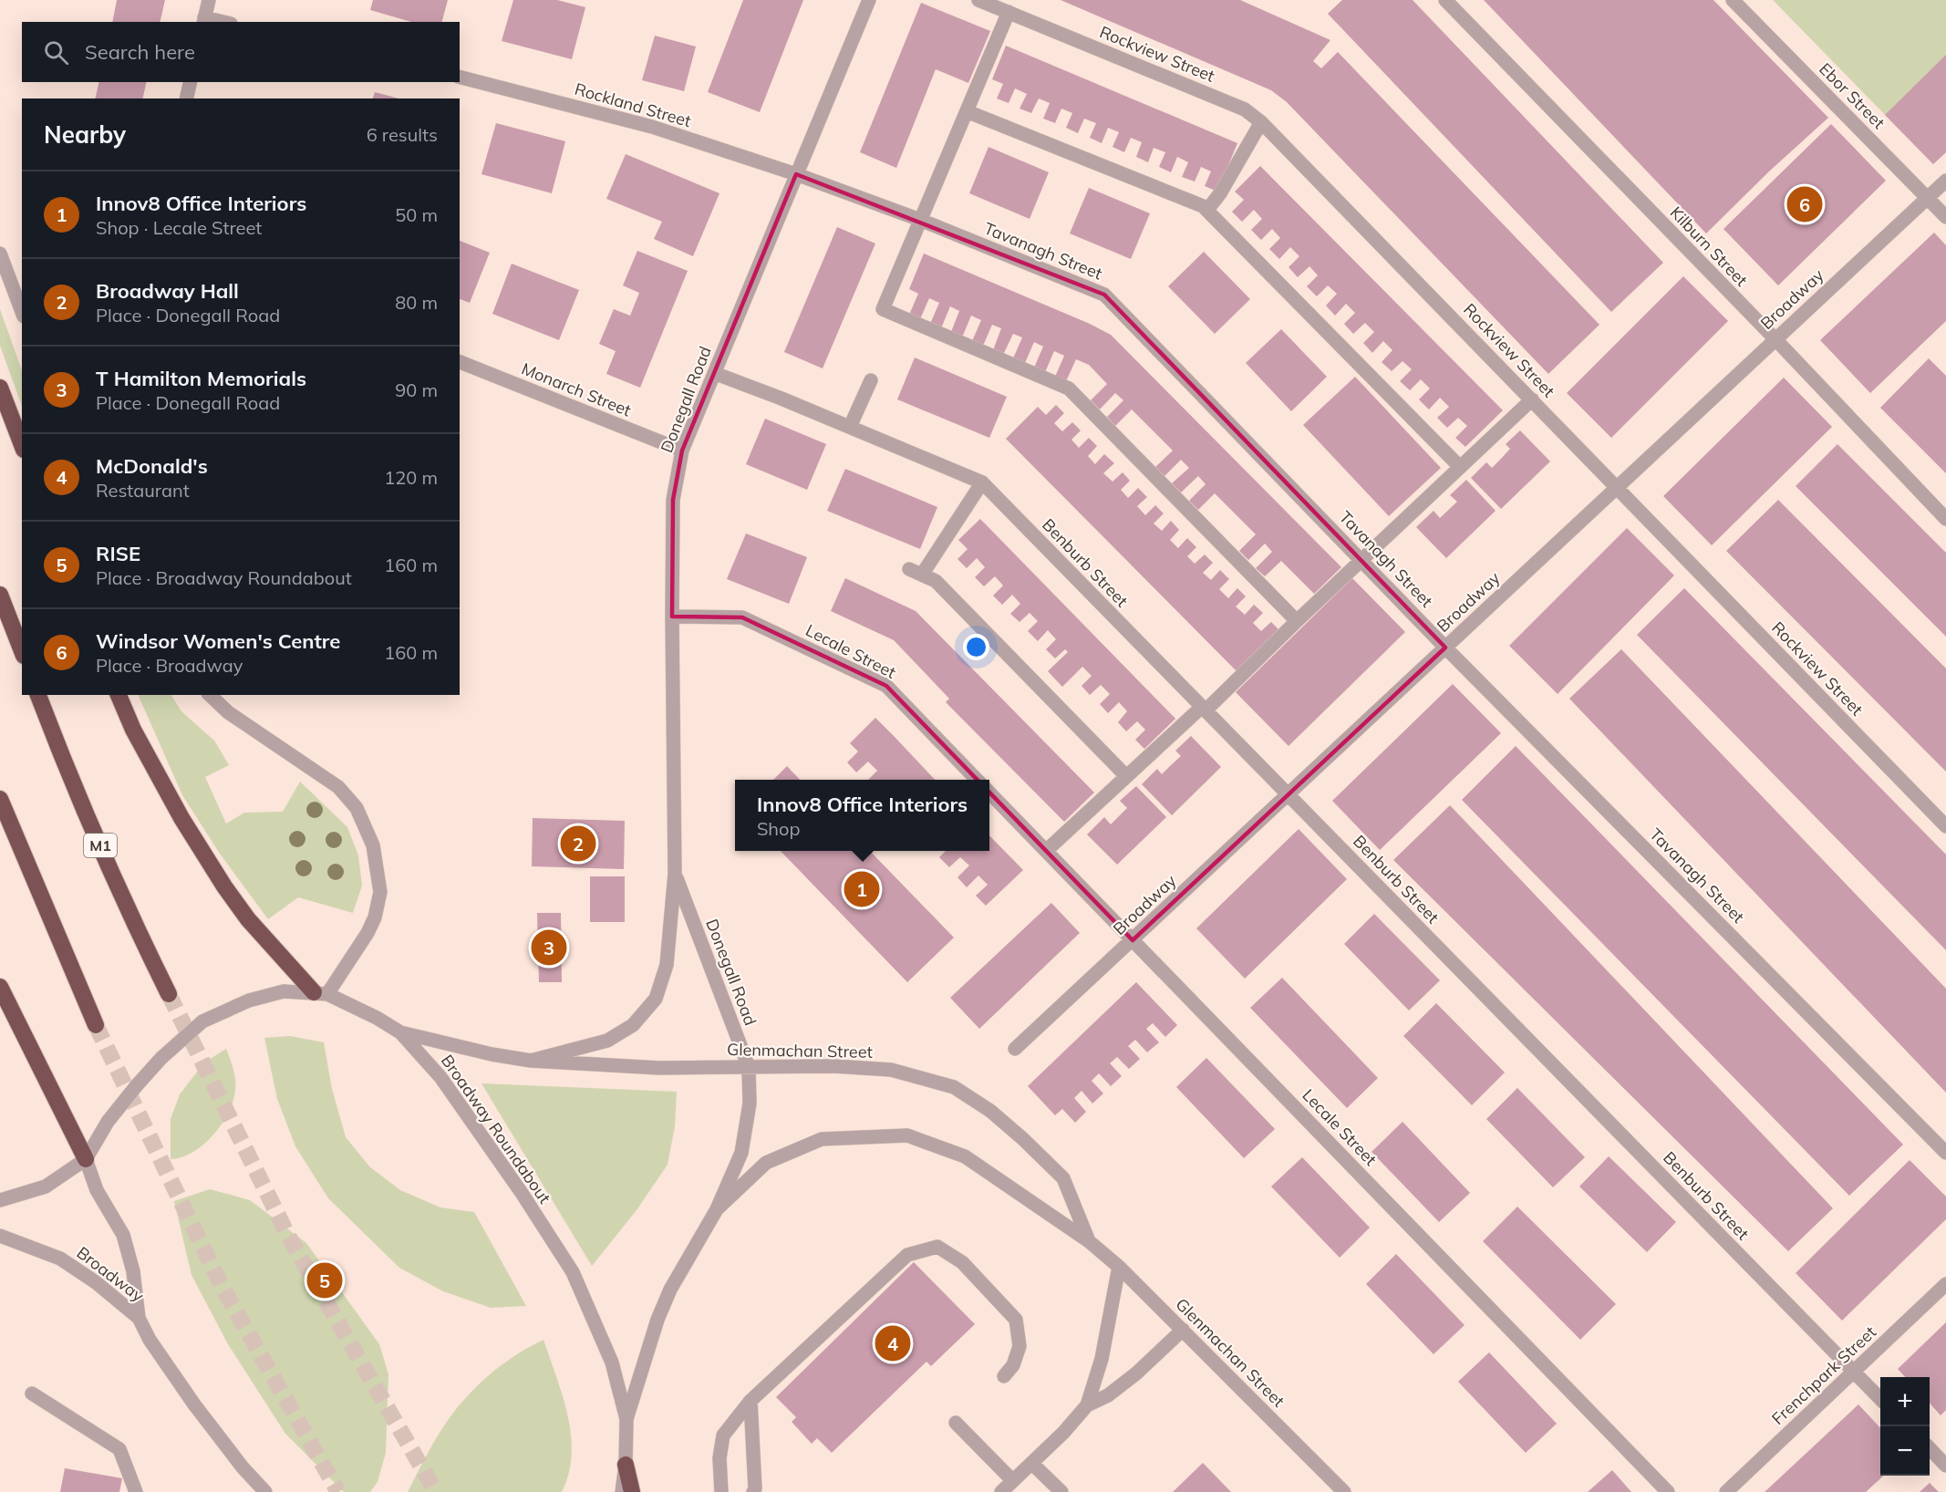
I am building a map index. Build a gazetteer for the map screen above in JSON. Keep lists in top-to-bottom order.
{
  "streets": {
    "highway": ["M1"],
    "street": [
      "Rockview Street",
      "Ebor Street",
      "Rockland Street",
      "Kilburn Street",
      "Tavanagh Street",
      "Broadway",
      "Monarch Street",
      "Donegall Road",
      "Benburb Street",
      "Lecale Street",
      "Glenmachan Street",
      "Broadway Roundabout",
      "Frenchpark Street"
    ]
  },
  "crossings": [
    ["Rockview Street", "Broadway"],
    ["Ebor Street", "Broadway"],
    ["Rockland Street", "Tavanagh Street"],
    ["Rockland Street", "Donegall Road"],
    ["Kilburn Street", "Broadway"],
    ["Tavanagh Street", "Broadway"],
    ["Tavanagh Street", "Donegall Road"],
    ["Broadway", "Benburb Street"],
    ["Broadway", "Lecale Street"],
    ["Monarch Street", "Donegall Road"],
    ["Donegall Road", "Benburb Street"],
    ["Donegall Road", "Lecale Street"],
    ["Donegall Road", "Glenmachan Street"],
    ["Benburb Street", "Frenchpark Street"],
    ["Glenmachan Street", "Broadway Roundabout"]
  ],
  "page": {
    "search": "Search here",
    "heading": ["Nearby", "6 results"],
    "list": [
      {
        "mark": "1",
        "name": "Innov8 Office Interiors",
        "note": "Shop · Lecale Street",
        "value": "50 m"
      },
      {
        "mark": "2",
        "name": "Broadway Hall",
        "note": "Place · Donegall Road",
        "value": "80 m"
      },
      {
        "mark": "3",
        "name": "T Hamilton Memorials",
        "note": "Place · Donegall Road",
        "value": "90 m"
      },
      {
        "mark": "4",
        "name": "McDonald's",
        "note": "Restaurant",
        "value": "120 m"
      },
      {
        "mark": "5",
        "name": "RISE",
        "note": "Place · Broadway Roundabout",
        "value": "160 m"
      },
      {
        "mark": "6",
        "name": "Windsor Women's Centre",
        "note": "Place · Broadway",
        "value": "160 m"
      }
    ],
    "pins": [
      "6",
      "2",
      "1",
      "3",
      "5",
      "4"
    ],
    "popup": ["Innov8 Office Interiors", "Shop"],
    "map_buttons": ["+", "−"]
  }
}
